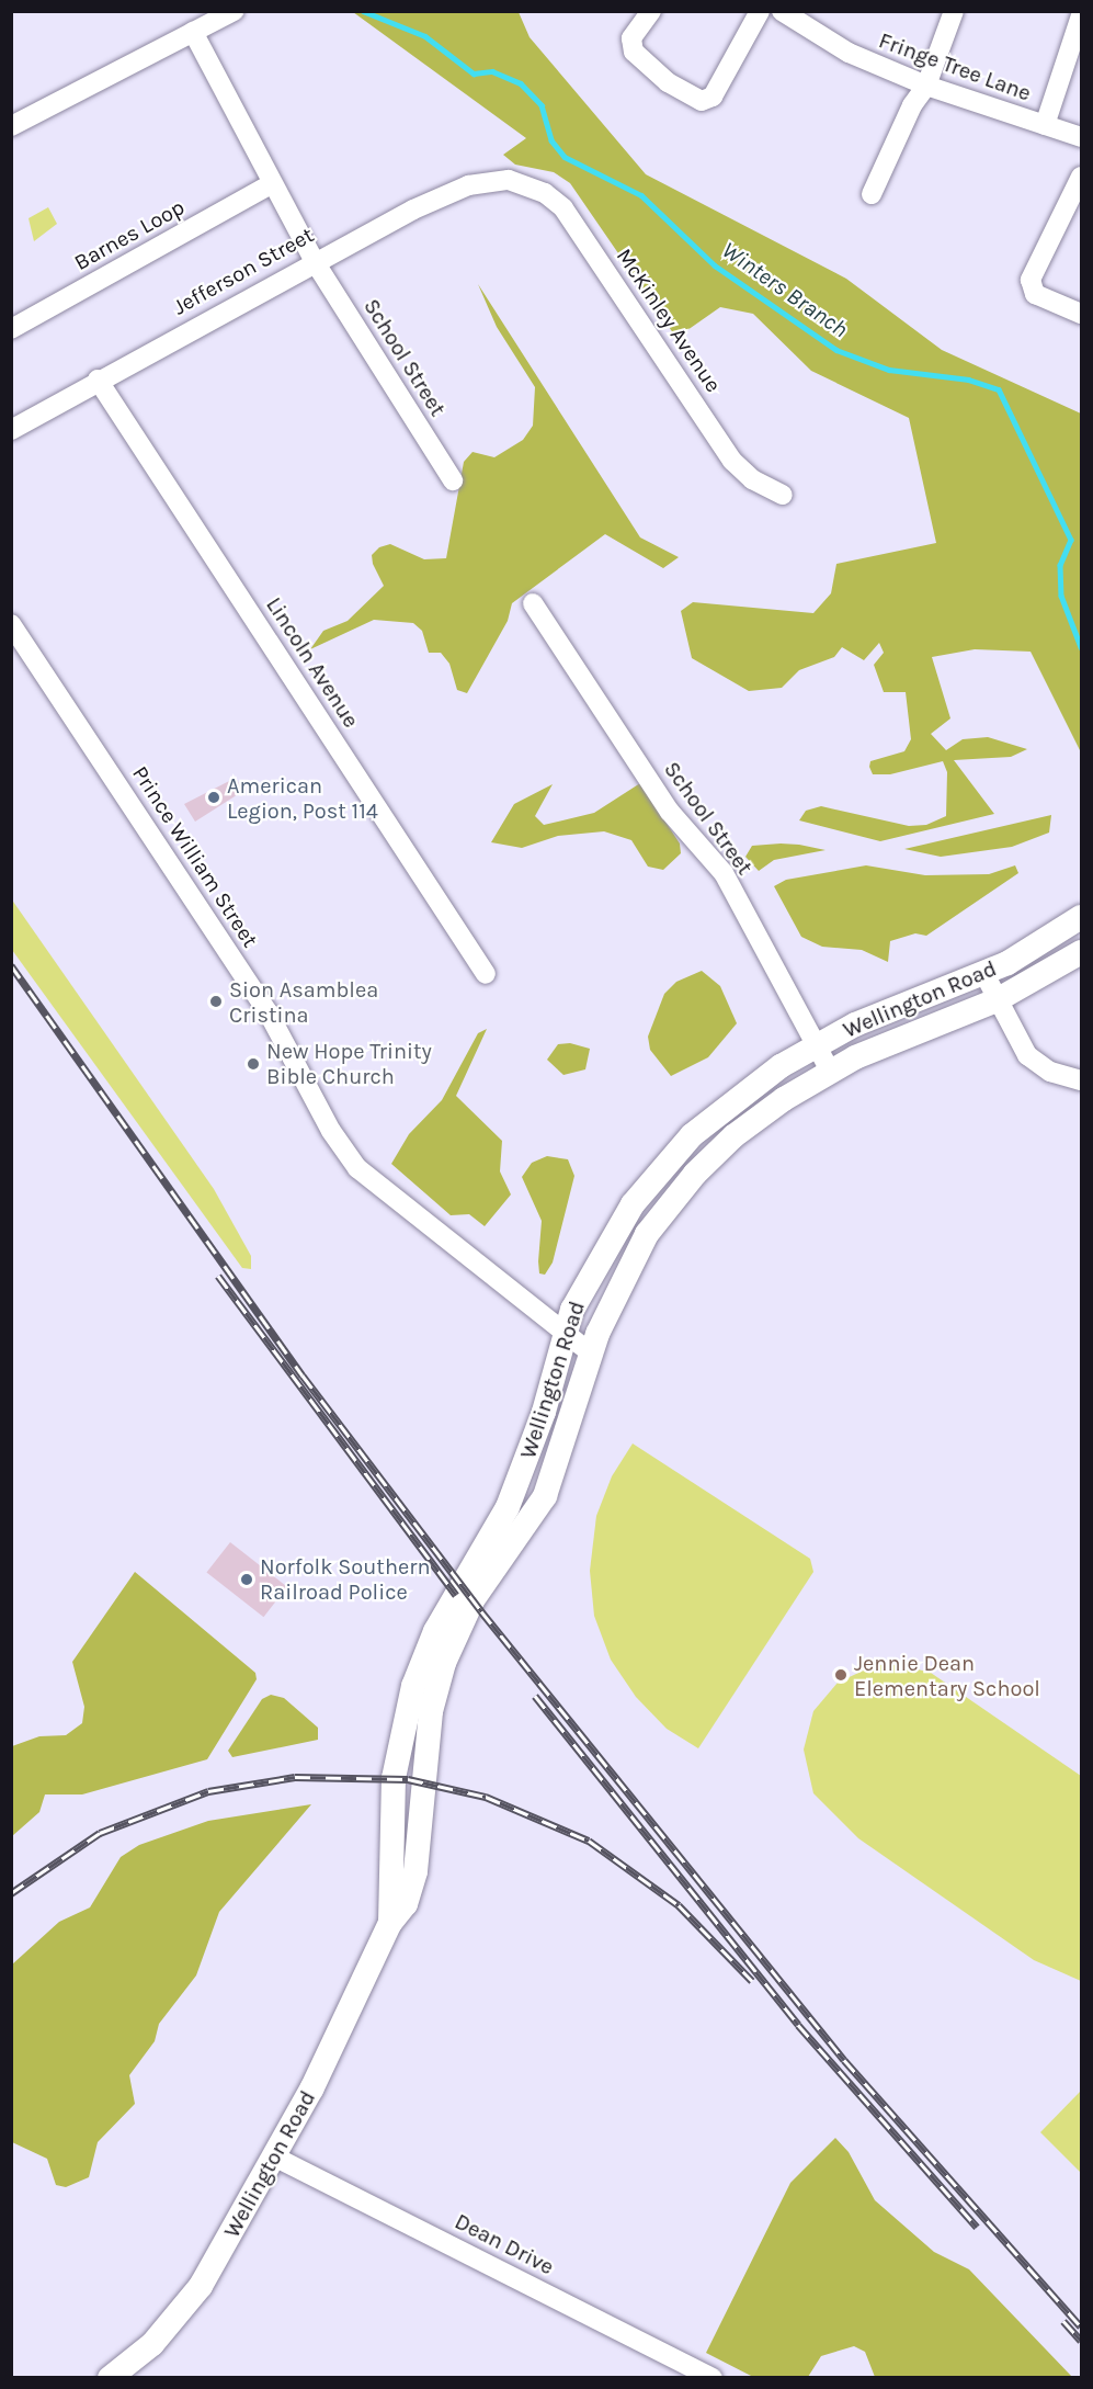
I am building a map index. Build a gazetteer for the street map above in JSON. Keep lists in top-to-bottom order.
{
  "streets": {
    "main road": ["Wellington Road"],
    "street": [
      "Fringe Tree Lane",
      "Barnes Loop",
      "Jefferson Street",
      "McKinley Avenue",
      "School Street",
      "Lincoln Avenue",
      "Prince William Street",
      "Dean Drive"
    ]
  },
  "crossings": [
    ["Jefferson Street", "McKinley Avenue"],
    ["Jefferson Street", "School Street"],
    ["Jefferson Street", "Lincoln Avenue"],
    ["School Street", "Wellington Road"],
    ["Prince William Street", "Wellington Road"],
    ["Wellington Road", "Dean Drive"]
  ],
  "water": ["Winters Branch"],
  "places": [
    "American Legion, Post 114",
    "Sion Asamblea Cristina",
    "New Hope Trinity Bible Church",
    "Norfolk Southern Railroad Police",
    "Jennie Dean Elementary School"
  ]
}
